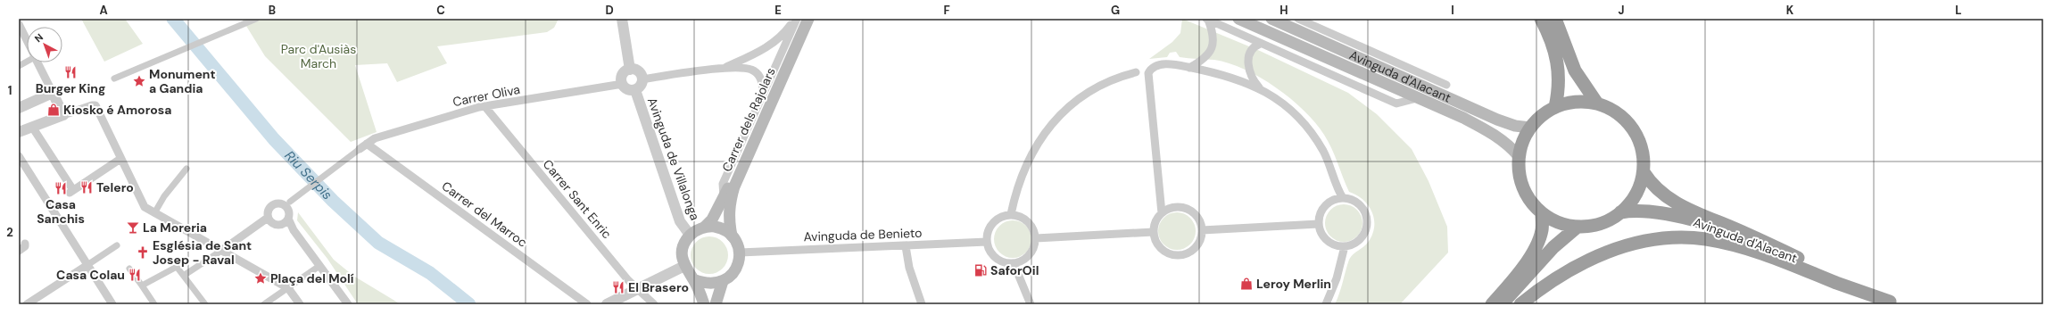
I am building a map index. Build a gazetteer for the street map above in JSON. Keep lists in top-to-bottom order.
{
  "streets": {
    "highway": ["Avinguda d'Alacant"],
    "main road": ["Carrer dels Rajolars"],
    "street": [
      "Carrer Oliva",
      "Avinguda de Villalonga",
      "Carrer Sant Enric",
      "Carrer del Marroc",
      "Avinguda de Benieto"
    ]
  },
  "crossings": [
    ["Carrer Oliva", "Avinguda de Villalonga"],
    ["Carrer Oliva", "Carrer Sant Enric"],
    ["Carrer Oliva", "Carrer del Marroc"],
    ["Carrer dels Rajolars", "Avinguda de Villalonga"],
    ["Carrer dels Rajolars", "Avinguda de Benieto"],
    ["Avinguda de Villalonga", "Avinguda de Benieto"]
  ],
  "water": ["Riu Serpis"],
  "parks": ["Parc d'Ausiàs March"],
  "places": {
    "restaurant": [
      "Burger King",
      "Telero",
      "Casa Sanchis",
      "Casa Colau",
      "El Brasero"
    ],
    "place": ["Monument a Gandia", "Plaça del Molí"],
    "shop": ["Kiosko é Amorosa", "Leroy Merlin"],
    "bar": ["La Moreria"],
    "church": ["Església de Sant Josep - Raval"],
    "fuel station": ["SaforOil"]
  },
  "north": "top left",
  "grid": {
    "columns": [
      "A",
      "B",
      "C",
      "D",
      "E",
      "F",
      "G",
      "H",
      "I",
      "J",
      "K",
      "L"
    ],
    "rows": ["1", "2"]
  }
}
